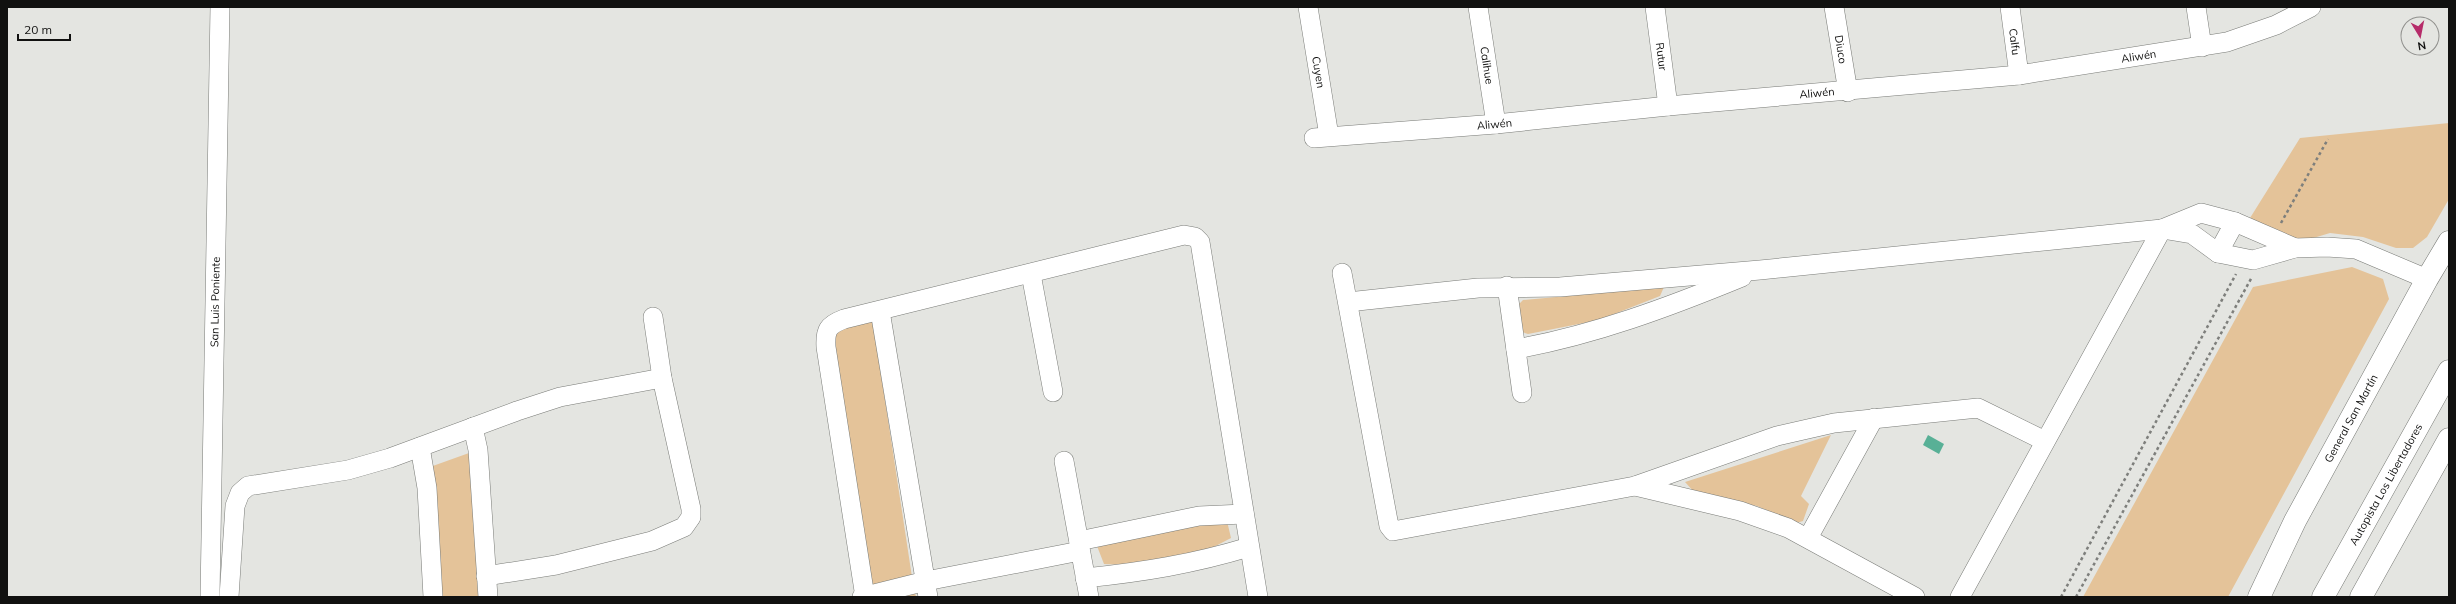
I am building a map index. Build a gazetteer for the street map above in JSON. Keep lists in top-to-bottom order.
{
  "streets": {
    "main road": ["General San Martín", "Autopista Los Libertadores"],
    "street": [
      "Calfu",
      "Diuco",
      "Rutur",
      "Aliwén",
      "Calihue",
      "Cuyen",
      "San Luis Poniente"
    ]
  },
  "crossings": [
    ["Calfu", "Aliwén"],
    ["Diuco", "Aliwén"],
    ["Rutur", "Aliwén"],
    ["Aliwén", "Calihue"],
    ["Aliwén", "Cuyen"]
  ],
  "scale_bar": "20 m",
  "north": "bottom"
}
